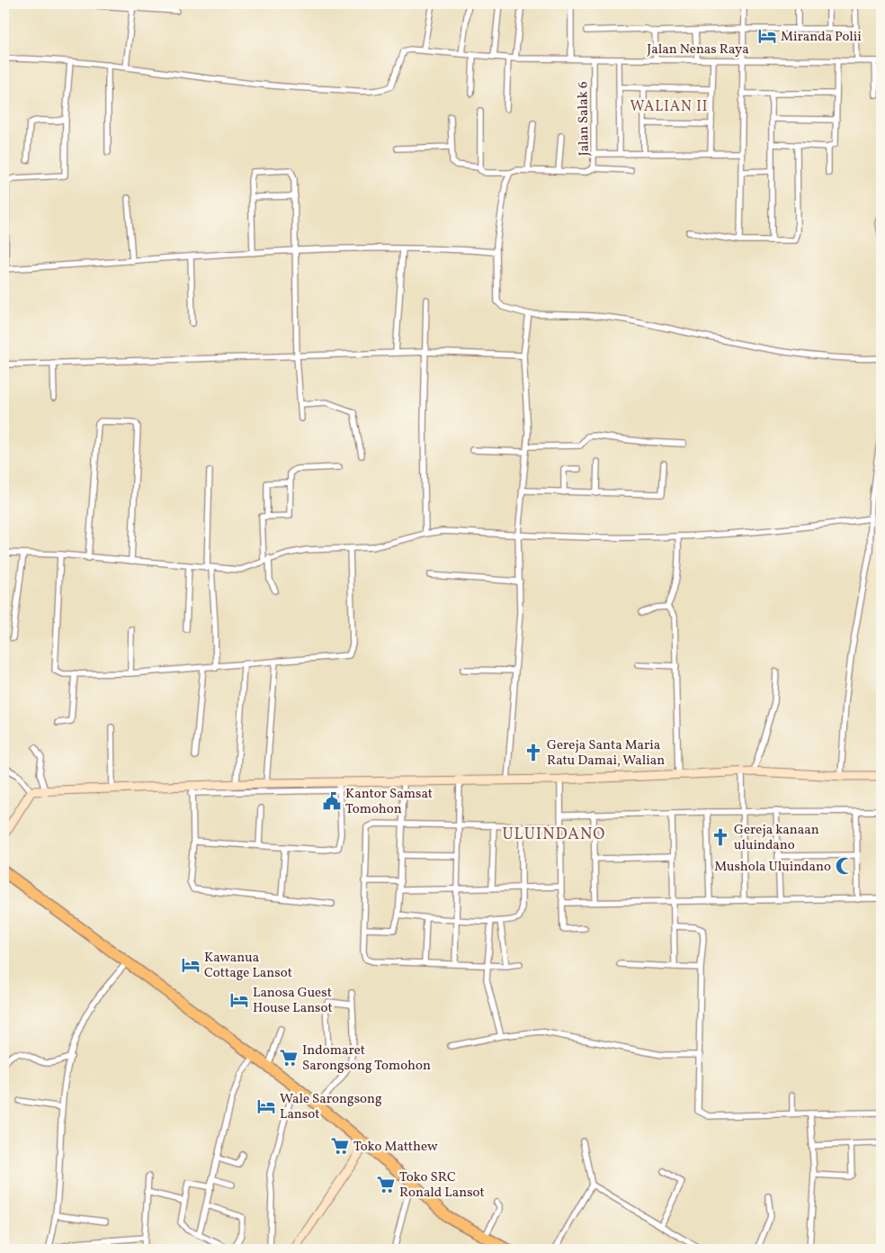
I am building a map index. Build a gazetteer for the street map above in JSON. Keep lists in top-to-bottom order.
{
  "streets": {
    "street": ["Jalan Nenas Raya", "Jalan Salak 6"]
  },
  "crossings": [
    ["Jalan Nenas Raya", "Jalan Salak 6"]
  ],
  "districts": ["WALIAN II", "ULUINDANO"],
  "places": {
    "hotel": [
      "Miranda Polii",
      "Kawanua Cottage Lansot",
      "Lanosa Guest House Lansot",
      "Wale Sarongsong Lansot"
    ],
    "church": ["Gereja Santa Maria Ratu Damai, Walian", "Gereja kanaan uluindano"],
    "public building": ["Kantor Samsat Tomohon"],
    "mosque": ["Mushola Uluindano"],
    "supermarket": ["Indomaret Sarongsong Tomohon", "Toko Matthew", "Toko SRC Ronald Lansot"]
  }
}
